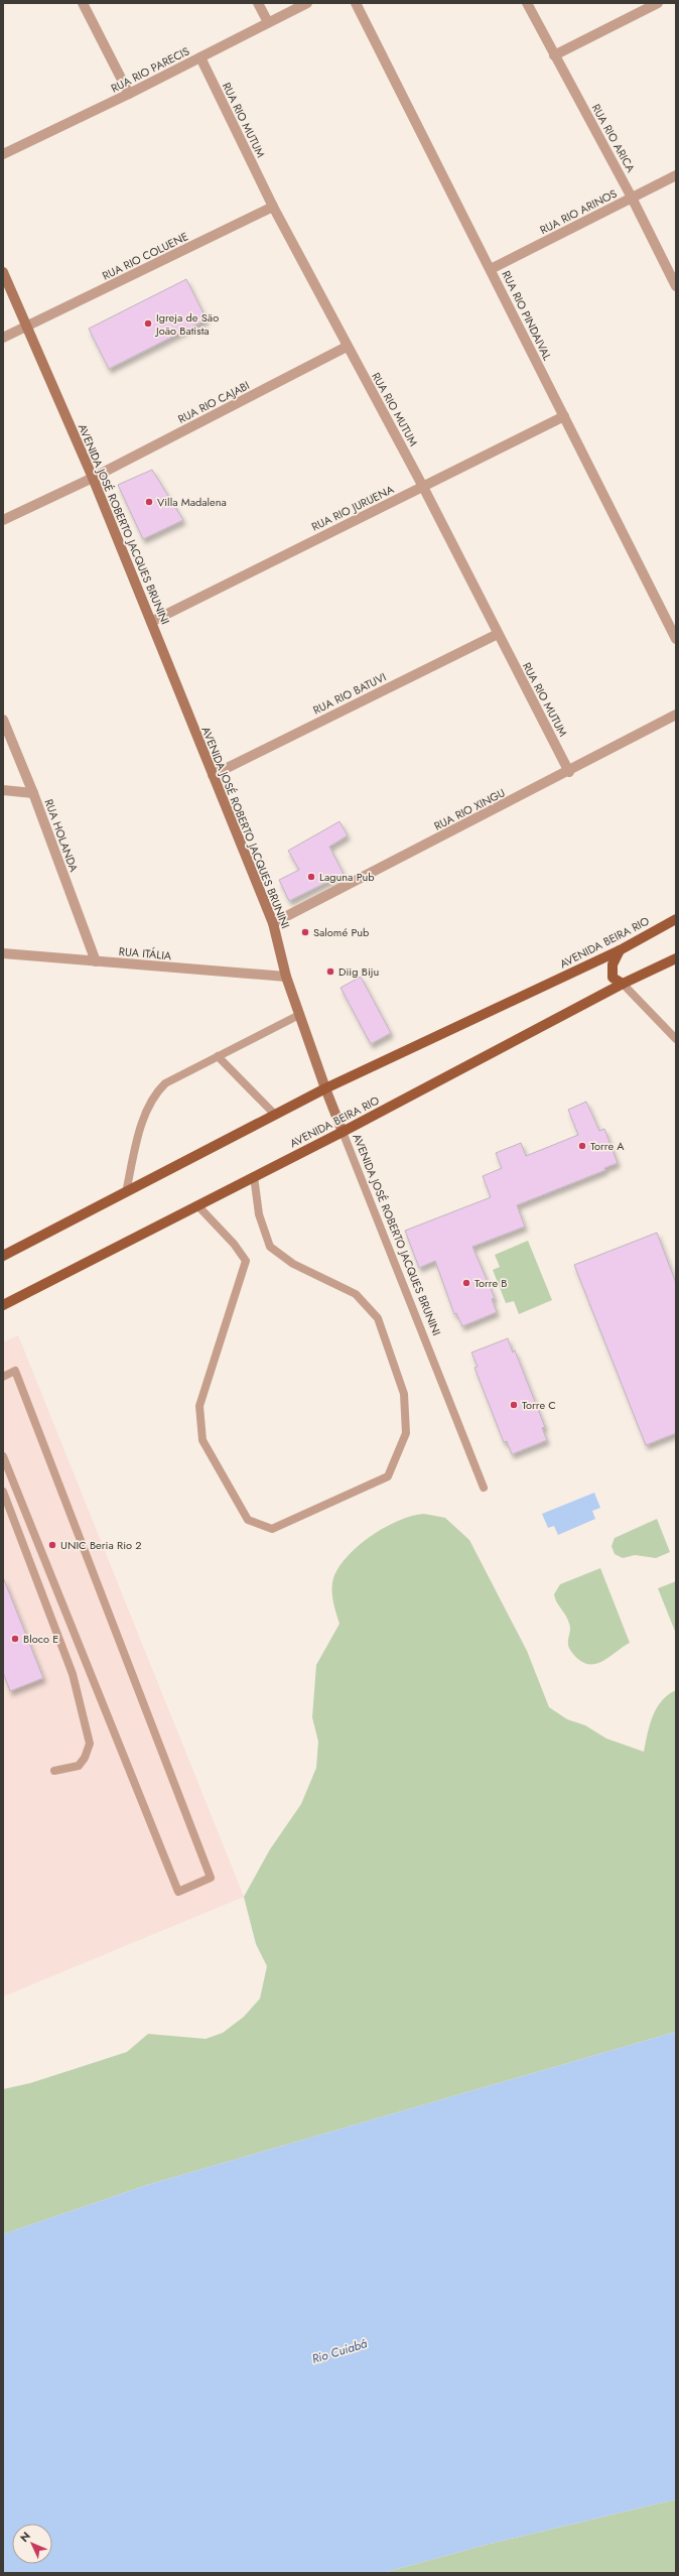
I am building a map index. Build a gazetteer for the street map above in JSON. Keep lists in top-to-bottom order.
{
  "streets": {
    "main road": ["AVENIDA JOSÉ ROBERTO JACQUES BRUNINI", "AVENIDA BEIRA RIO"],
    "street": [
      "RUA RIO PARECIS",
      "RUA RIO MUTUM",
      "RUA RIO ARICA",
      "RUA RIO ARINOS",
      "RUA RIO COLUENE",
      "RUA RIO PINDAIVAL",
      "RUA RIO CAJABI",
      "RUA RIO JURUENA",
      "RUA RIO BATUVI",
      "RUA RIO XINGU",
      "RUA HOLANDA",
      "RUA ITÁLIA"
    ]
  },
  "crossings": [
    ["RUA RIO PARECIS", "RUA RIO MUTUM"],
    ["RUA RIO MUTUM", "RUA RIO COLUENE"],
    ["RUA RIO MUTUM", "RUA RIO CAJABI"],
    ["RUA RIO MUTUM", "RUA RIO JURUENA"],
    ["RUA RIO MUTUM", "RUA RIO BATUVI"],
    ["RUA RIO MUTUM", "RUA RIO XINGU"],
    ["RUA RIO ARICA", "RUA RIO ARINOS"],
    ["RUA RIO ARINOS", "RUA RIO PINDAIVAL"],
    ["RUA RIO COLUENE", "AVENIDA JOSÉ ROBERTO JACQUES BRUNINI"],
    ["RUA RIO PINDAIVAL", "RUA RIO JURUENA"],
    ["RUA RIO CAJABI", "AVENIDA JOSÉ ROBERTO JACQUES BRUNINI"],
    ["RUA RIO JURUENA", "AVENIDA JOSÉ ROBERTO JACQUES BRUNINI"],
    ["AVENIDA JOSÉ ROBERTO JACQUES BRUNINI", "RUA RIO BATUVI"],
    ["AVENIDA JOSÉ ROBERTO JACQUES BRUNINI", "RUA RIO XINGU"],
    ["AVENIDA JOSÉ ROBERTO JACQUES BRUNINI", "AVENIDA BEIRA RIO"],
    ["AVENIDA JOSÉ ROBERTO JACQUES BRUNINI", "RUA ITÁLIA"],
    ["RUA HOLANDA", "RUA ITÁLIA"]
  ],
  "water": ["Rio Cuiabá"],
  "places": [
    "Igreja de São João Batista",
    "Villa Madalena",
    "Laguna Pub",
    "Salomé Pub",
    "Diig Biju",
    "Torre A",
    "Torre B",
    "Torre C",
    "UNIC Beria Rio 2",
    "Bloco E"
  ],
  "north": "top left"
}
